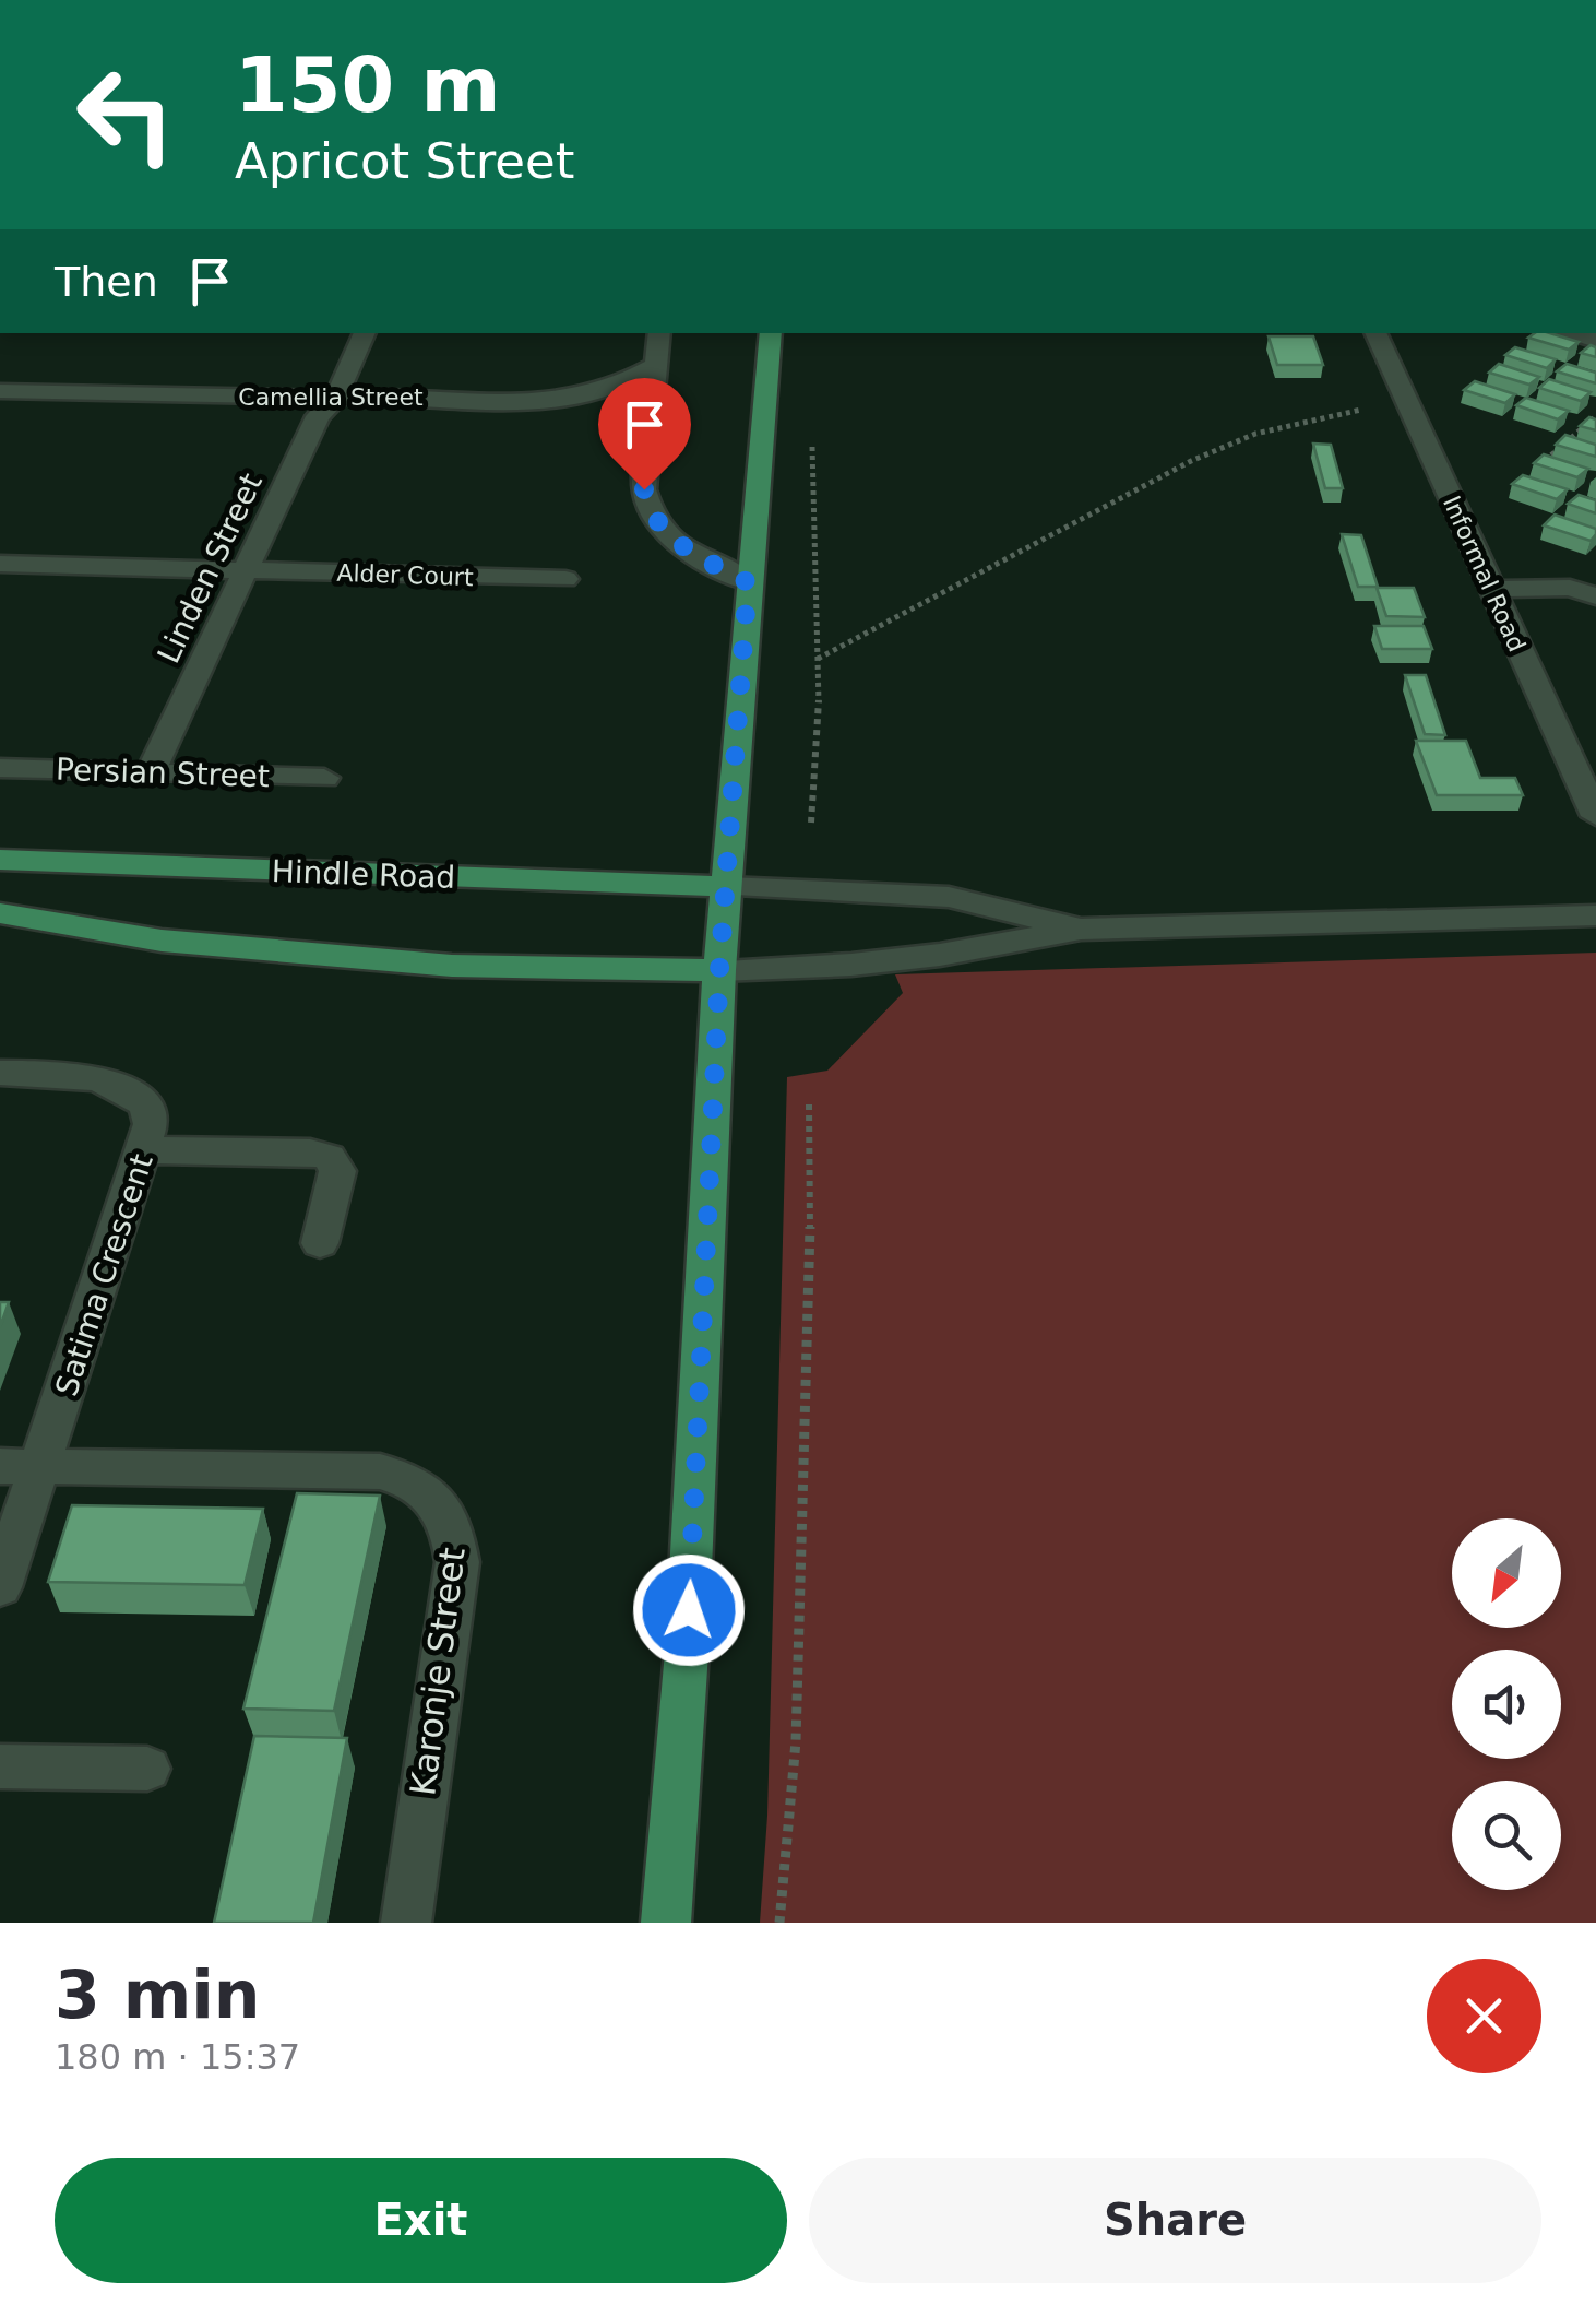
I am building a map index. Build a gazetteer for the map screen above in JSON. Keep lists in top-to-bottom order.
{
  "streets": {
    "main road": ["Hindle Road"],
    "street": [
      "Camellia Street",
      "Linden Street",
      "Informal Road",
      "Alder Court",
      "Persian Street",
      "Satima Crescent",
      "Karonje Street"
    ]
  },
  "crossings": [
    ["Camellia Street", "Linden Street"],
    ["Linden Street", "Alder Court"],
    ["Linden Street", "Persian Street"],
    ["Satima Crescent", "Karonje Street"]
  ],
  "north": "bottom left",
  "page": {
    "turn": ["150 m", "Apricot Street"],
    "then": "Then",
    "heading": ["3 min", "180 m · 15:37"],
    "buttons": ["Exit", "Share"]
  }
}
